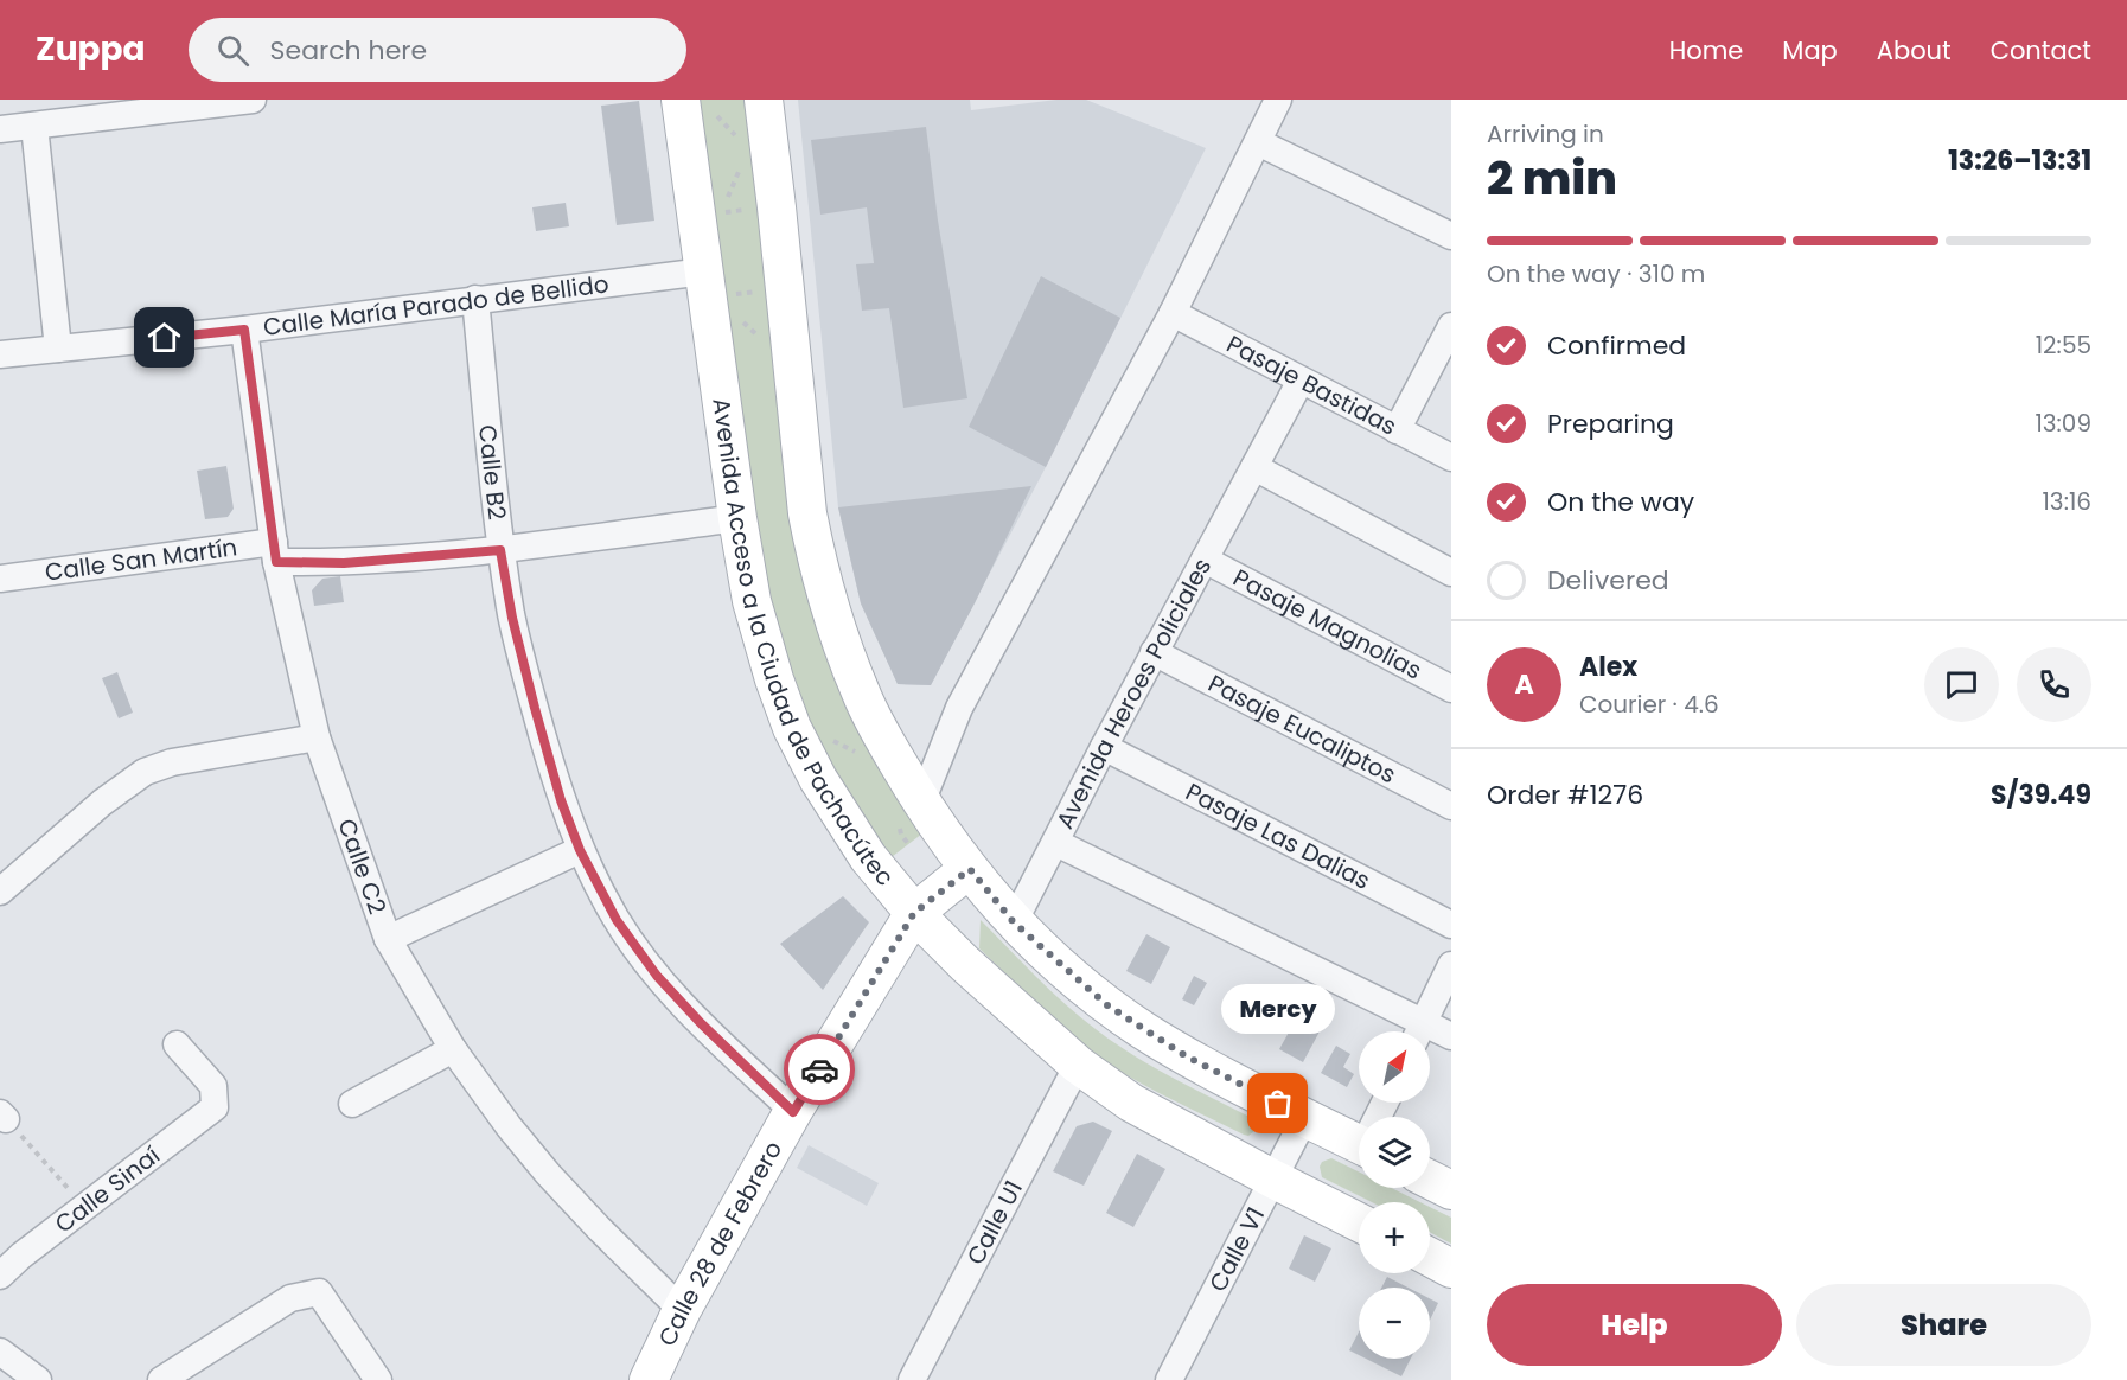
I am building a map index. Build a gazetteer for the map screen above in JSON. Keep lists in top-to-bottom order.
{
  "streets": {
    "main road": ["Avenida Acceso a la Ciudad de Pachacútec", "Calle 28 de Febrero"],
    "street": [
      "Calle María Parado de Bellido",
      "Pasaje Bastidas",
      "Calle B2",
      "Calle San Martín",
      "Pasaje Magnolias",
      "Avenida Heroes Policiales",
      "Pasaje Eucaliptos",
      "Pasaje Las Dalias",
      "Calle C2",
      "Calle Sinaí",
      "Calle U1",
      "Calle V1"
    ]
  },
  "crossings": [
    ["Calle María Parado de Bellido", "Calle B2"],
    ["Calle María Parado de Bellido", "Avenida Acceso a la Ciudad de Pachacútec"],
    ["Calle María Parado de Bellido", "Calle C2"],
    ["Pasaje Bastidas", "Avenida Heroes Policiales"],
    ["Calle B2", "Calle San Martín"],
    ["Calle B2", "Calle 28 de Febrero"],
    ["Calle San Martín", "Avenida Acceso a la Ciudad de Pachacútec"],
    ["Calle San Martín", "Calle C2"],
    ["Pasaje Magnolias", "Avenida Heroes Policiales"],
    ["Avenida Acceso a la Ciudad de Pachacútec", "Avenida Heroes Policiales"],
    ["Avenida Acceso a la Ciudad de Pachacútec", "Calle U1"],
    ["Avenida Acceso a la Ciudad de Pachacútec", "Calle 28 de Febrero"],
    ["Avenida Acceso a la Ciudad de Pachacútec", "Calle V1"],
    ["Avenida Heroes Policiales", "Pasaje Eucaliptos"],
    ["Avenida Heroes Policiales", "Pasaje Las Dalias"],
    ["Calle C2", "Calle 28 de Febrero"]
  ],
  "places": ["Mercy"],
  "north": "top right",
  "page": {
    "header": "Zuppa",
    "search": "Search here",
    "nav": [
      "Home",
      "Map",
      "About",
      "Contact"
    ],
    "heading": ["2 min", "Arriving in", "13:26–13:31"],
    "panel": [
      "Alex",
      "Courier · 4.6",
      "Order #1276",
      "S/39.49"
    ],
    "bar": "On the way · 310 m",
    "list": [
      ["Confirmed", "12:55"],
      ["Preparing", "13:09"],
      ["On the way", "13:16"],
      "Delivered"
    ],
    "round": "A",
    "bubble": "Mercy",
    "map_buttons": ["+", "−"],
    "buttons": ["Help", "Share"]
  }
}
